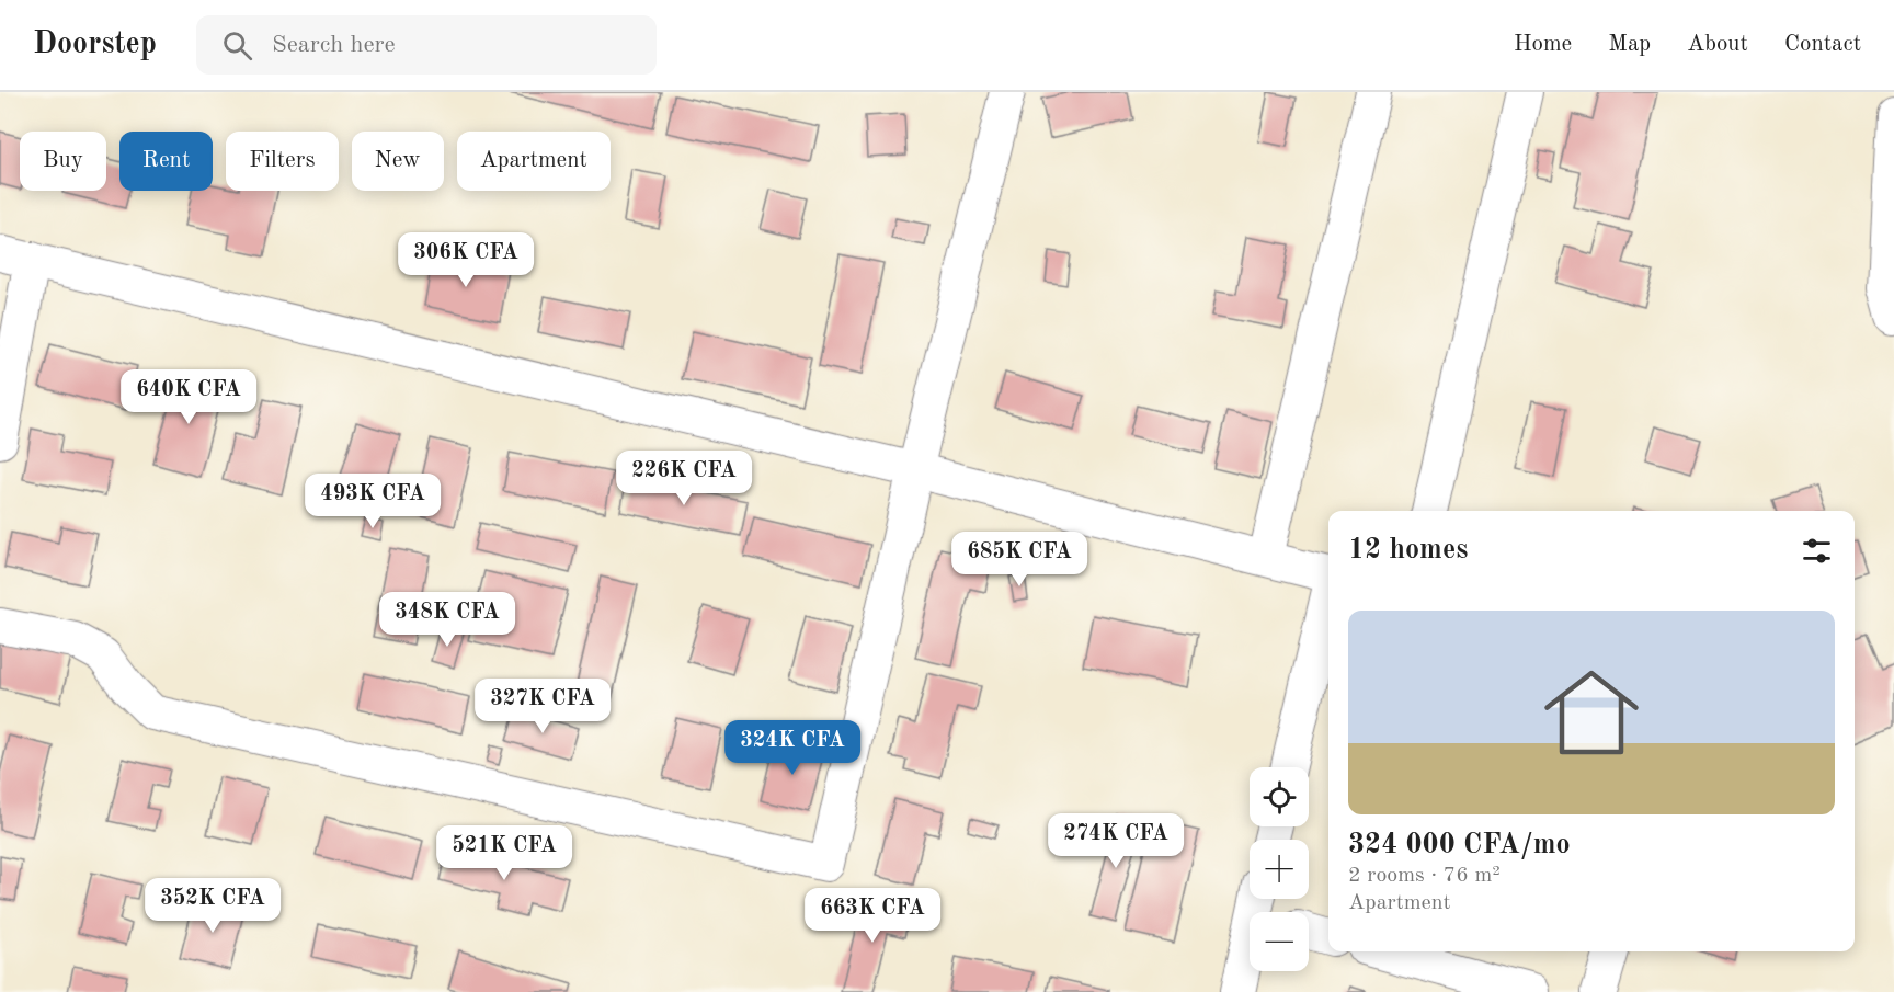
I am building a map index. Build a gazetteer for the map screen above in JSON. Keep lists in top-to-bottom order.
{
  "page": {
    "header": "Doorstep",
    "search": "Search here",
    "nav": [
      "Home",
      "Map",
      "About",
      "Contact"
    ],
    "chip": [
      "Buy",
      "Rent",
      "Filters",
      "New",
      "Apartment"
    ],
    "price": [
      "306K CFA",
      "640K CFA",
      "226K CFA",
      "493K CFA",
      "685K CFA",
      "348K CFA",
      "327K CFA",
      "324K CFA",
      "274K CFA",
      "521K CFA",
      "352K CFA",
      "663K CFA"
    ],
    "heading": "12 homes",
    "list": [
      {
        "name": "324 000 CFA/mo",
        "note": "2 rooms · 76 m² · Apartment"
      }
    ],
    "map_buttons": ["+", "−"]
  }
}
